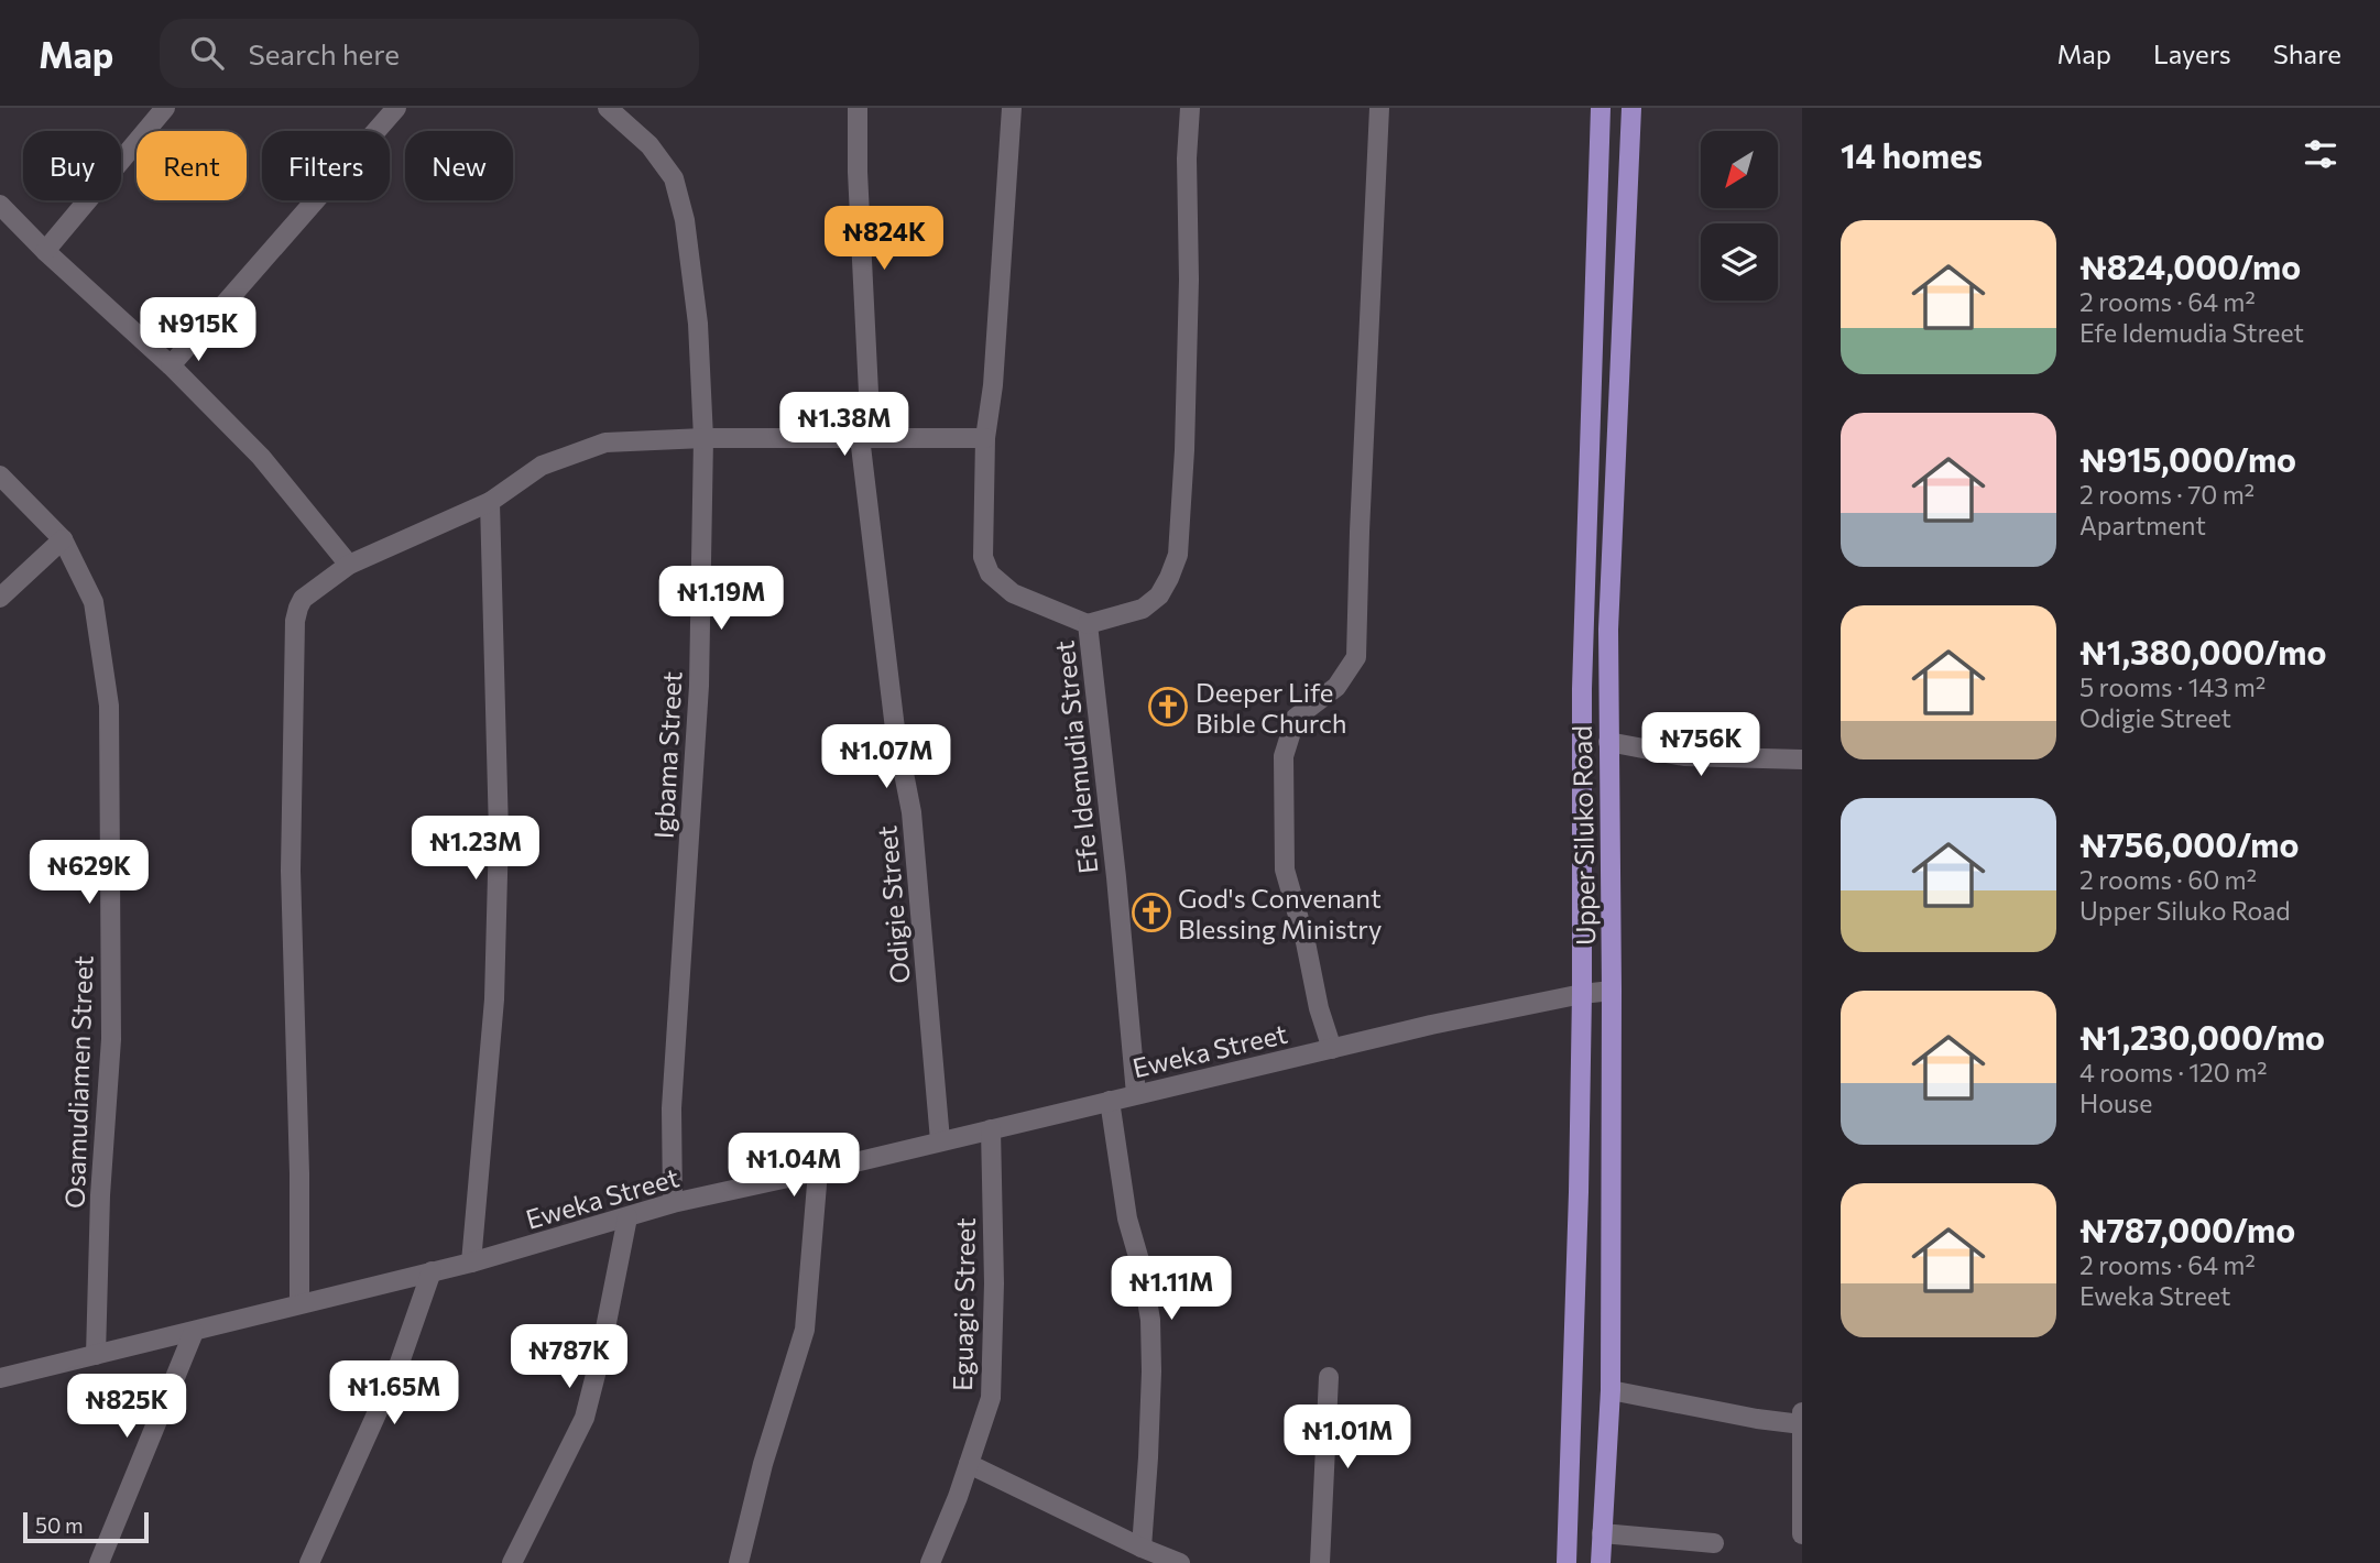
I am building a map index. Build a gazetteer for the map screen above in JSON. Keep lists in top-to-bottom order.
{
  "streets": {
    "main road": ["Upper Siluko Road"],
    "street": [
      "Igbama Street",
      "Efe Idemudia Street",
      "Odigie Street",
      "Eweka Street",
      "Osamudiamen Street",
      "Eguagie Street"
    ]
  },
  "crossings": [
    ["Igbama Street", "Eweka Street"],
    ["Efe Idemudia Street", "Eweka Street"],
    ["Upper Siluko Road", "Eweka Street"],
    ["Odigie Street", "Eweka Street"],
    ["Eweka Street", "Osamudiamen Street"],
    ["Eweka Street", "Eguagie Street"]
  ],
  "places": {
    "church": ["Deeper Life Bible Church", "God's Convenant Blessing Ministry"]
  },
  "scale_bar": "50 m",
  "north": "bottom left",
  "page": {
    "header": "Map",
    "search": "Search here",
    "nav": ["Map", "Layers", "Share"],
    "heading": "14 homes",
    "chip": [
      "Buy",
      "Rent",
      "Filters",
      "New"
    ],
    "list": [
      {
        "name": "₦824,000/mo",
        "note": "2 rooms · 64 m² · Efe Idemudia Street"
      },
      {
        "name": "₦915,000/mo",
        "note": "2 rooms · 70 m² · Apartment"
      },
      {
        "name": "₦1,380,000/mo",
        "note": "5 rooms · 143 m² · Odigie Street"
      },
      {
        "name": "₦756,000/mo",
        "note": "2 rooms · 60 m² · Upper Siluko Road"
      },
      {
        "name": "₦1,230,000/mo",
        "note": "4 rooms · 120 m² · House"
      },
      {
        "name": "₦787,000/mo",
        "note": "2 rooms · 64 m² · Eweka Street"
      }
    ],
    "price": [
      "₦824K",
      "₦915K",
      "₦1.38M",
      "₦1.19M",
      "₦756K",
      "₦1.07M",
      "₦1.23M",
      "₦629K",
      "₦1.04M",
      "₦1.11M",
      "₦787K",
      "₦1.65M",
      "₦825K",
      "₦1.01M"
    ],
    "scale": "50 m"
  }
}
